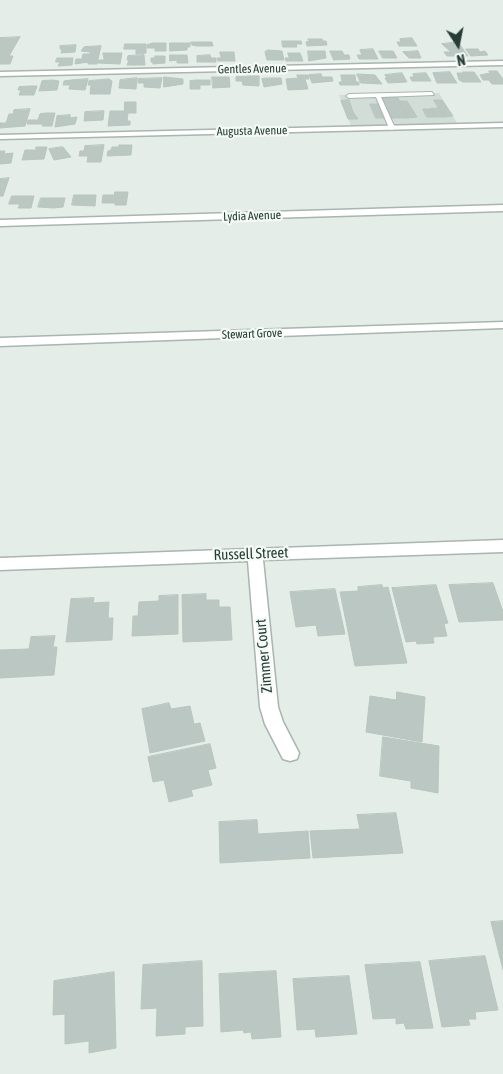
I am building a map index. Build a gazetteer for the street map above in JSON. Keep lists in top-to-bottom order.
{
  "streets": {
    "street": [
      "Gentles Avenue",
      "Augusta Avenue",
      "Lydia Avenue",
      "Stewart Grove",
      "Russell Street",
      "Zimmer Court"
    ]
  },
  "crossings": [
    ["Russell Street", "Zimmer Court"]
  ],
  "north": "bottom"
}
